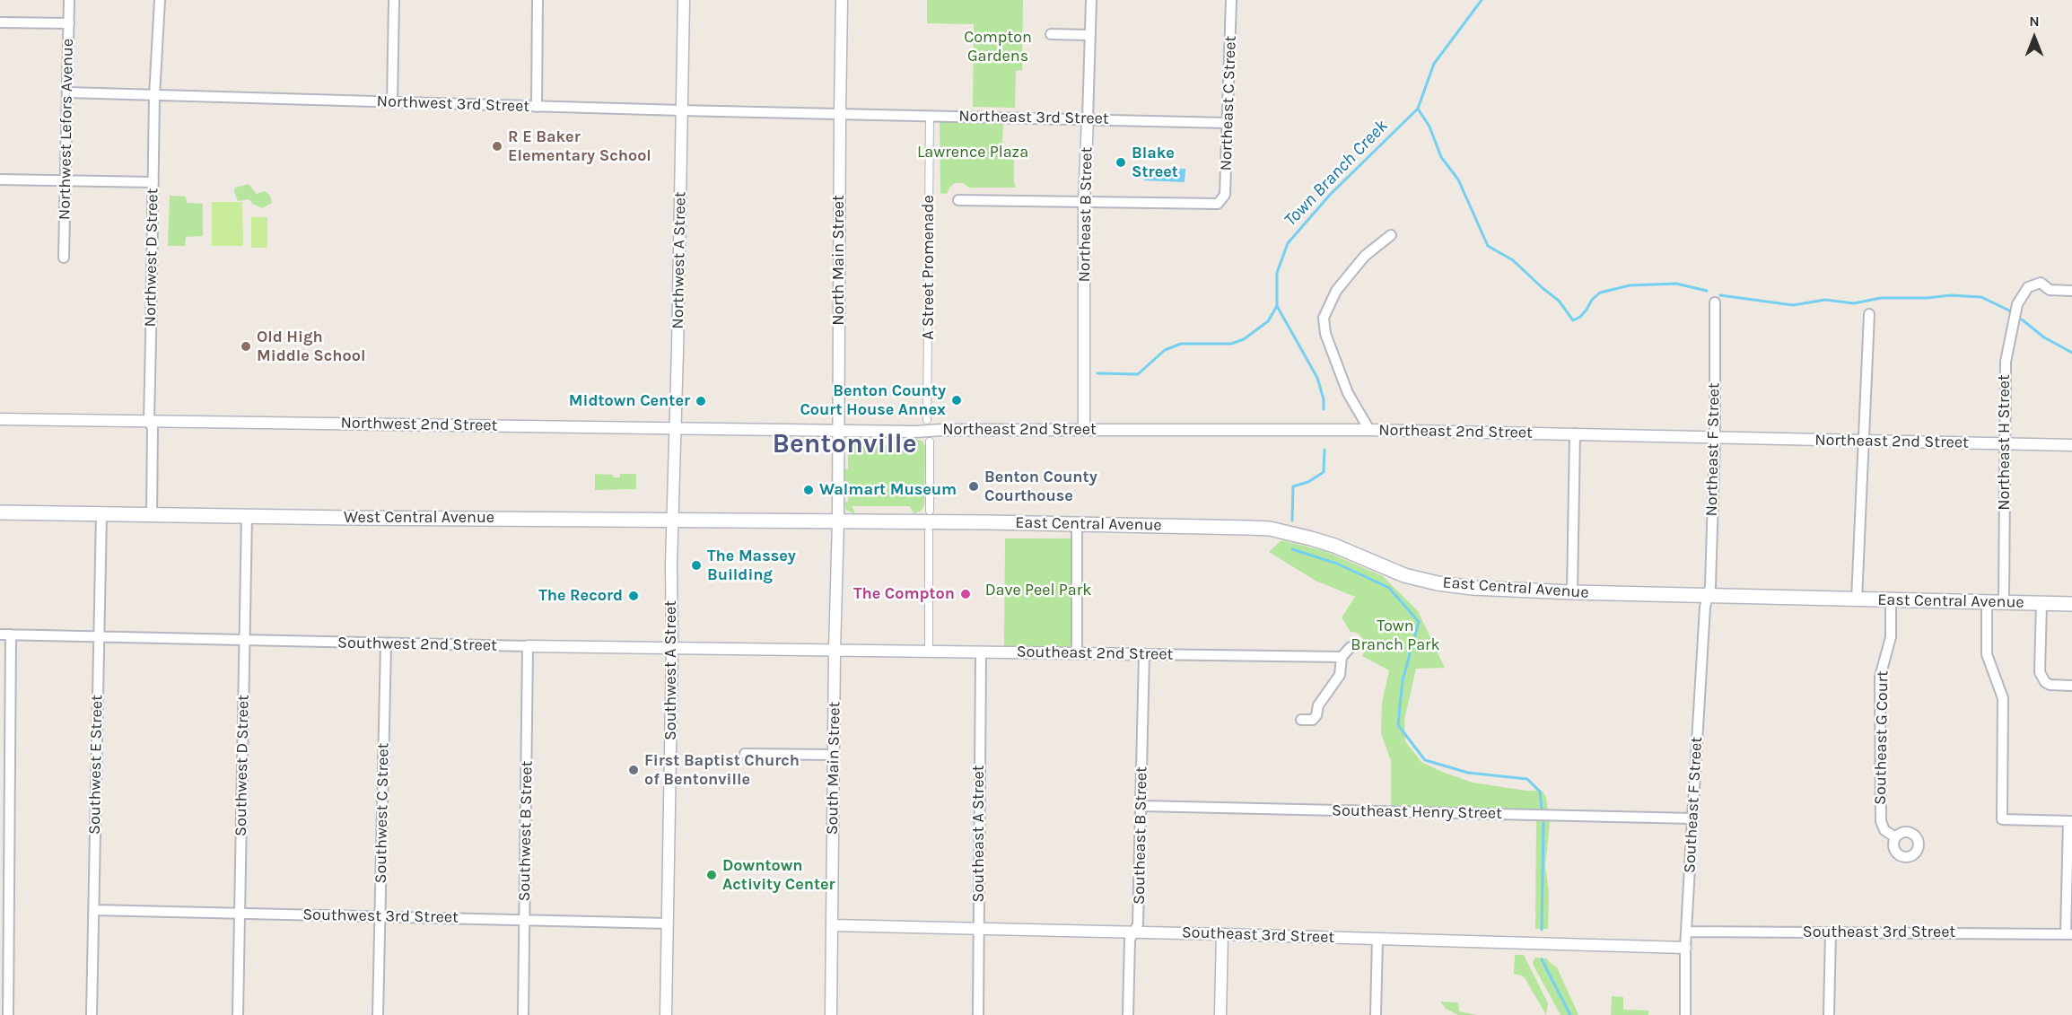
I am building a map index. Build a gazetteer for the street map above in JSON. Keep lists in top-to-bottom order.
{
  "streets": {
    "main road": ["West Central Avenue", "East Central Avenue"],
    "street": [
      "Northeast C Street",
      "Northwest 3rd Street",
      "Northeast 3rd Street",
      "Northwest Lefors Avenue",
      "Northeast B Street",
      "Northwest D Street",
      "Northwest A Street",
      "North Main Street",
      "A Street Promenade",
      "Northwest 2nd Street",
      "Northeast 2nd Street",
      "Northeast H Street",
      "Northeast F Street",
      "Southwest 2nd Street",
      "Southeast 2nd Street",
      "Southwest A Street",
      "Southeast G Court",
      "Southwest E Street",
      "Southwest D Street",
      "South Main Street",
      "Southeast F Street",
      "Southeast Henry Street",
      "Southwest C Street",
      "Southwest B Street",
      "Southeast A Street",
      "Southeast B Street",
      "Southwest 3rd Street",
      "Southeast 3rd Street"
    ]
  },
  "crossings": [
    ["Northeast C Street", "Northeast 3rd Street"],
    ["Northeast C Street", "Northeast B Street"],
    ["Northwest 3rd Street", "Northeast 3rd Street"],
    ["Northwest 3rd Street", "Northwest Lefors Avenue"],
    ["Northwest 3rd Street", "Northwest D Street"],
    ["Northwest 3rd Street", "Northwest A Street"],
    ["Northwest 3rd Street", "North Main Street"],
    ["Northeast 3rd Street", "Northeast B Street"],
    ["Northeast 3rd Street", "North Main Street"],
    ["Northeast 3rd Street", "A Street Promenade"],
    ["Northeast B Street", "Northeast 2nd Street"],
    ["Northwest D Street", "Northwest 2nd Street"],
    ["Northwest D Street", "West Central Avenue"],
    ["Northwest A Street", "Northwest 2nd Street"],
    ["Northwest A Street", "West Central Avenue"],
    ["Northwest A Street", "Southwest A Street"],
    ["North Main Street", "Northwest 2nd Street"],
    ["North Main Street", "Northeast 2nd Street"],
    ["North Main Street", "West Central Avenue"],
    ["North Main Street", "East Central Avenue"],
    ["North Main Street", "South Main Street"],
    ["Northwest 2nd Street", "Northeast 2nd Street"],
    ["Northeast 2nd Street", "Northeast H Street"],
    ["Northeast 2nd Street", "Northeast F Street"],
    ["Northeast H Street", "East Central Avenue"],
    ["Northeast F Street", "East Central Avenue"],
    ["Northeast F Street", "Southeast F Street"],
    ["West Central Avenue", "East Central Avenue"],
    ["West Central Avenue", "Southwest A Street"],
    ["West Central Avenue", "Southwest E Street"],
    ["West Central Avenue", "Southwest D Street"],
    ["West Central Avenue", "South Main Street"],
    ["East Central Avenue", "Southeast G Court"],
    ["East Central Avenue", "South Main Street"],
    ["East Central Avenue", "Southeast F Street"],
    ["Southwest 2nd Street", "Southeast 2nd Street"],
    ["Southwest 2nd Street", "Southwest A Street"],
    ["Southwest 2nd Street", "Southwest E Street"],
    ["Southwest 2nd Street", "Southwest D Street"],
    ["Southwest 2nd Street", "South Main Street"],
    ["Southwest 2nd Street", "Southwest C Street"],
    ["Southwest 2nd Street", "Southwest B Street"],
    ["Southeast 2nd Street", "South Main Street"],
    ["Southeast 2nd Street", "Southeast A Street"],
    ["Southeast 2nd Street", "Southeast B Street"],
    ["Southwest A Street", "Southwest 3rd Street"],
    ["Southwest E Street", "Southwest 3rd Street"],
    ["Southwest D Street", "Southwest 3rd Street"],
    ["South Main Street", "Southeast 3rd Street"],
    ["Southeast F Street", "Southeast Henry Street"],
    ["Southeast F Street", "Southeast 3rd Street"],
    ["Southeast Henry Street", "Southeast B Street"],
    ["Southwest C Street", "Southwest 3rd Street"],
    ["Southwest B Street", "Southwest 3rd Street"],
    ["Southeast A Street", "Southeast 3rd Street"],
    ["Southeast B Street", "Southeast 3rd Street"]
  ],
  "districts": ["Bentonville"],
  "water": ["Town Branch Creek"],
  "parks": [
    "Compton Gardens",
    "Lawrence Plaza",
    "Dave Peel Park",
    "Town Branch Park"
  ],
  "places": [
    "R E Baker Elementary School",
    "Blake Street",
    "Old High Middle School",
    "Benton County Court House Annex",
    "Midtown Center",
    "Benton County Courthouse",
    "Walmart Museum",
    "The Massey Building",
    "The Compton",
    "The Record",
    "First Baptist Church of Bentonville",
    "Downtown Activity Center"
  ],
  "north": "top"
}
